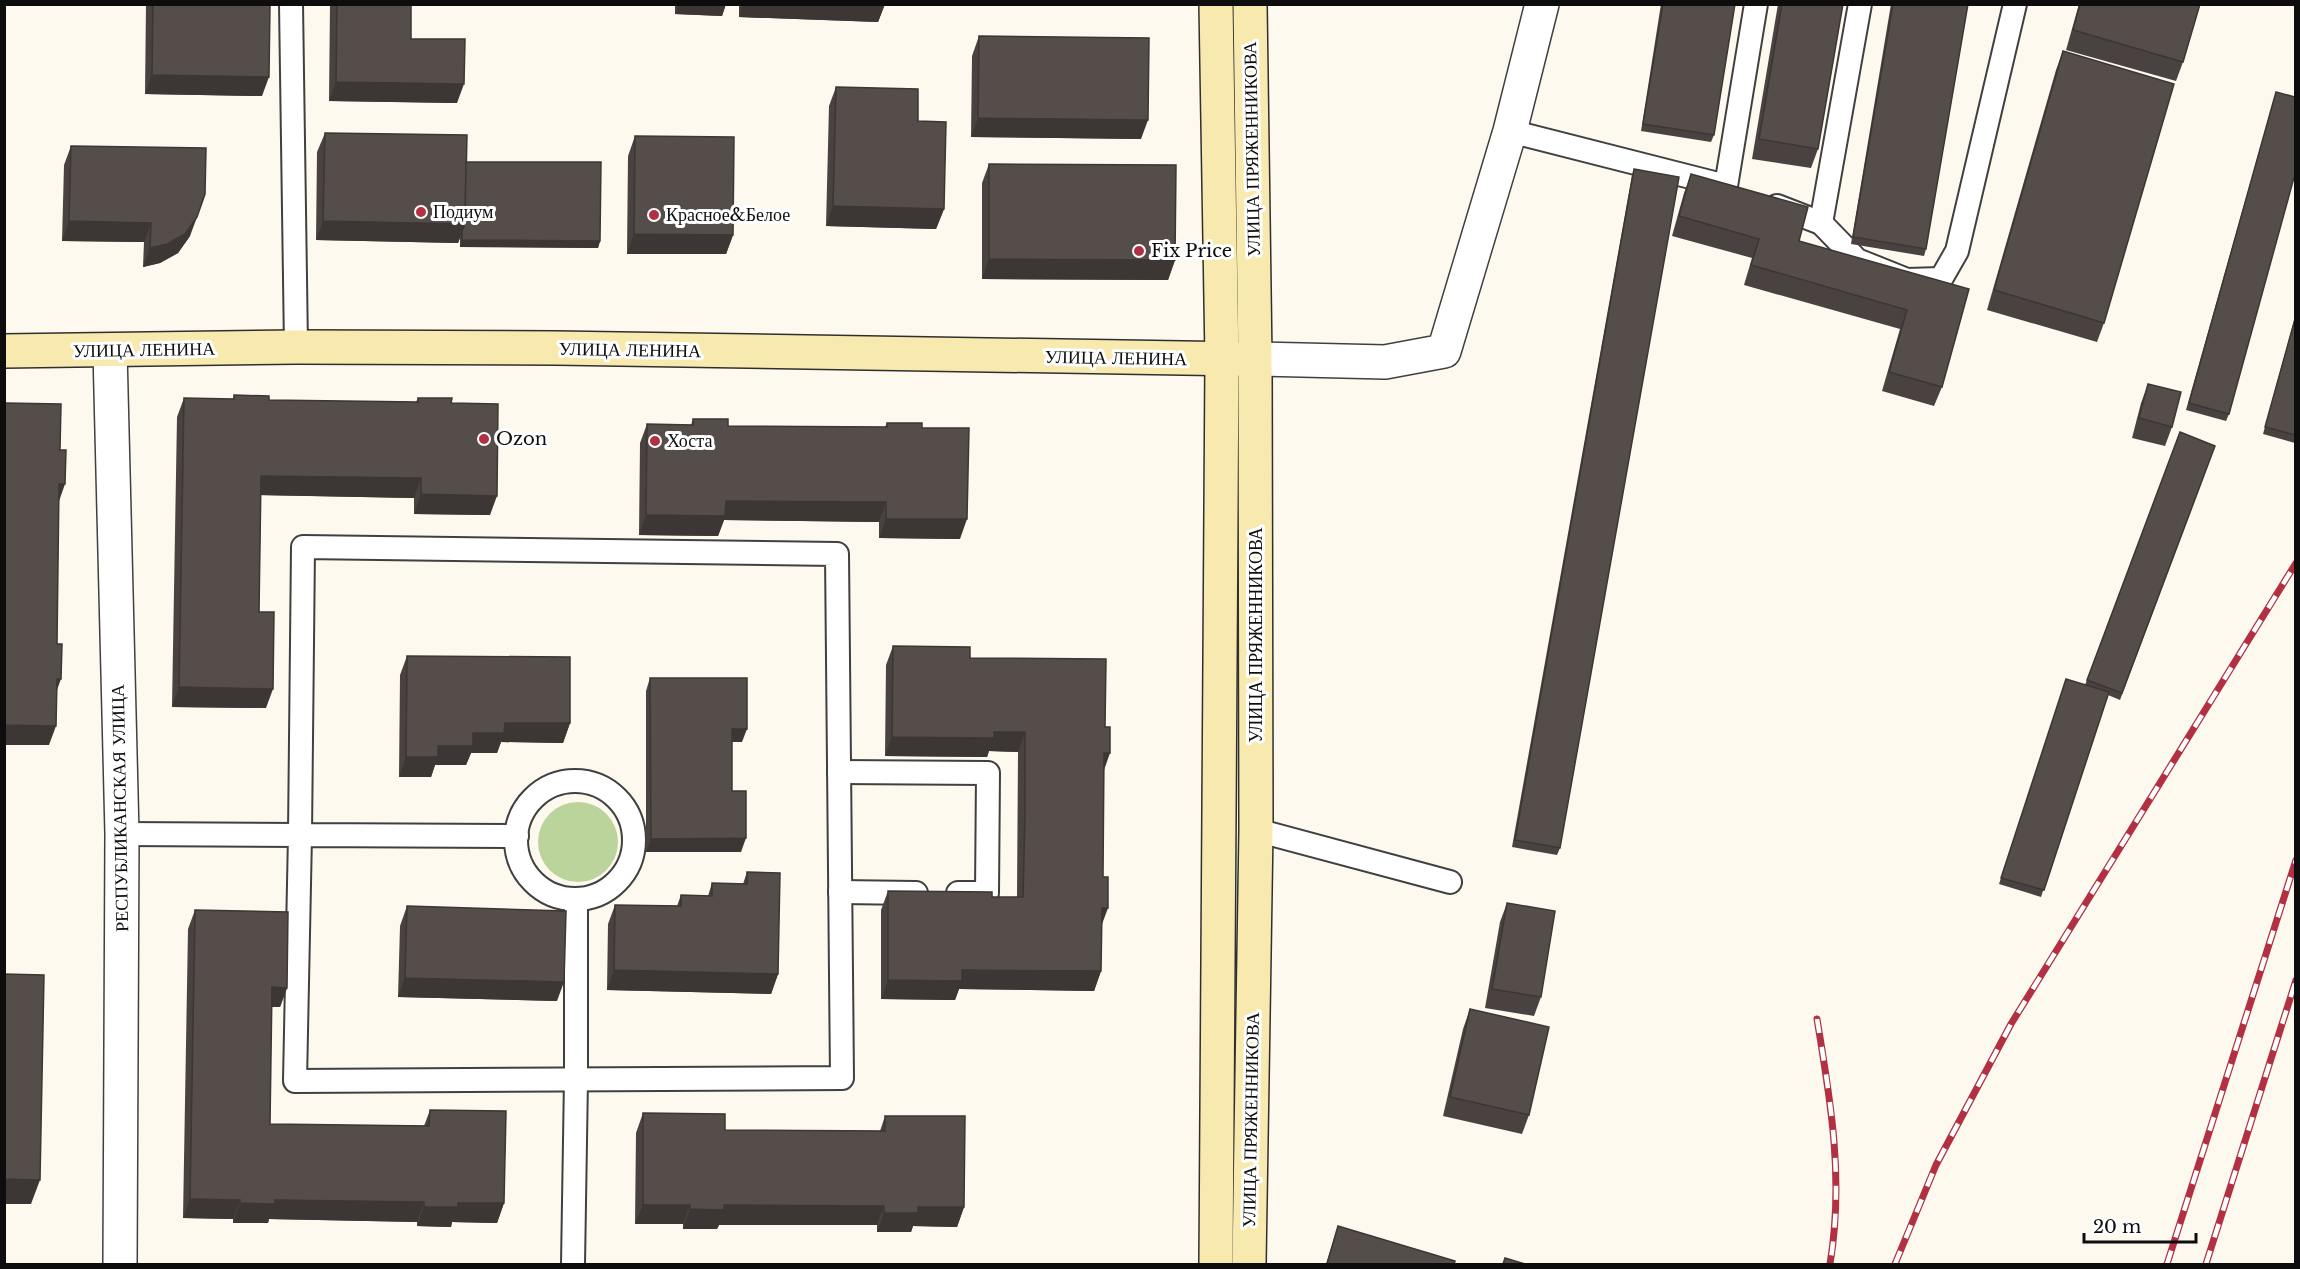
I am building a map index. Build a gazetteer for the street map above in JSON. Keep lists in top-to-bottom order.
{
  "streets": {
    "main road": ["УЛИЦА ПРЯЖЕННИКОВА", "УЛИЦА ЛЕНИНА"],
    "street": ["РЕСПУБЛИКАНСКАЯ УЛИЦА"]
  },
  "crossings": [
    ["УЛИЦА ПРЯЖЕННИКОВА", "УЛИЦА ЛЕНИНА"],
    ["УЛИЦА ЛЕНИНА", "РЕСПУБЛИКАНСКАЯ УЛИЦА"]
  ],
  "places": [
    "Подиум",
    "Красное&Белое",
    "Fix Price",
    "Ozon",
    "Хоста"
  ],
  "scale_bar": "20 m"
}
